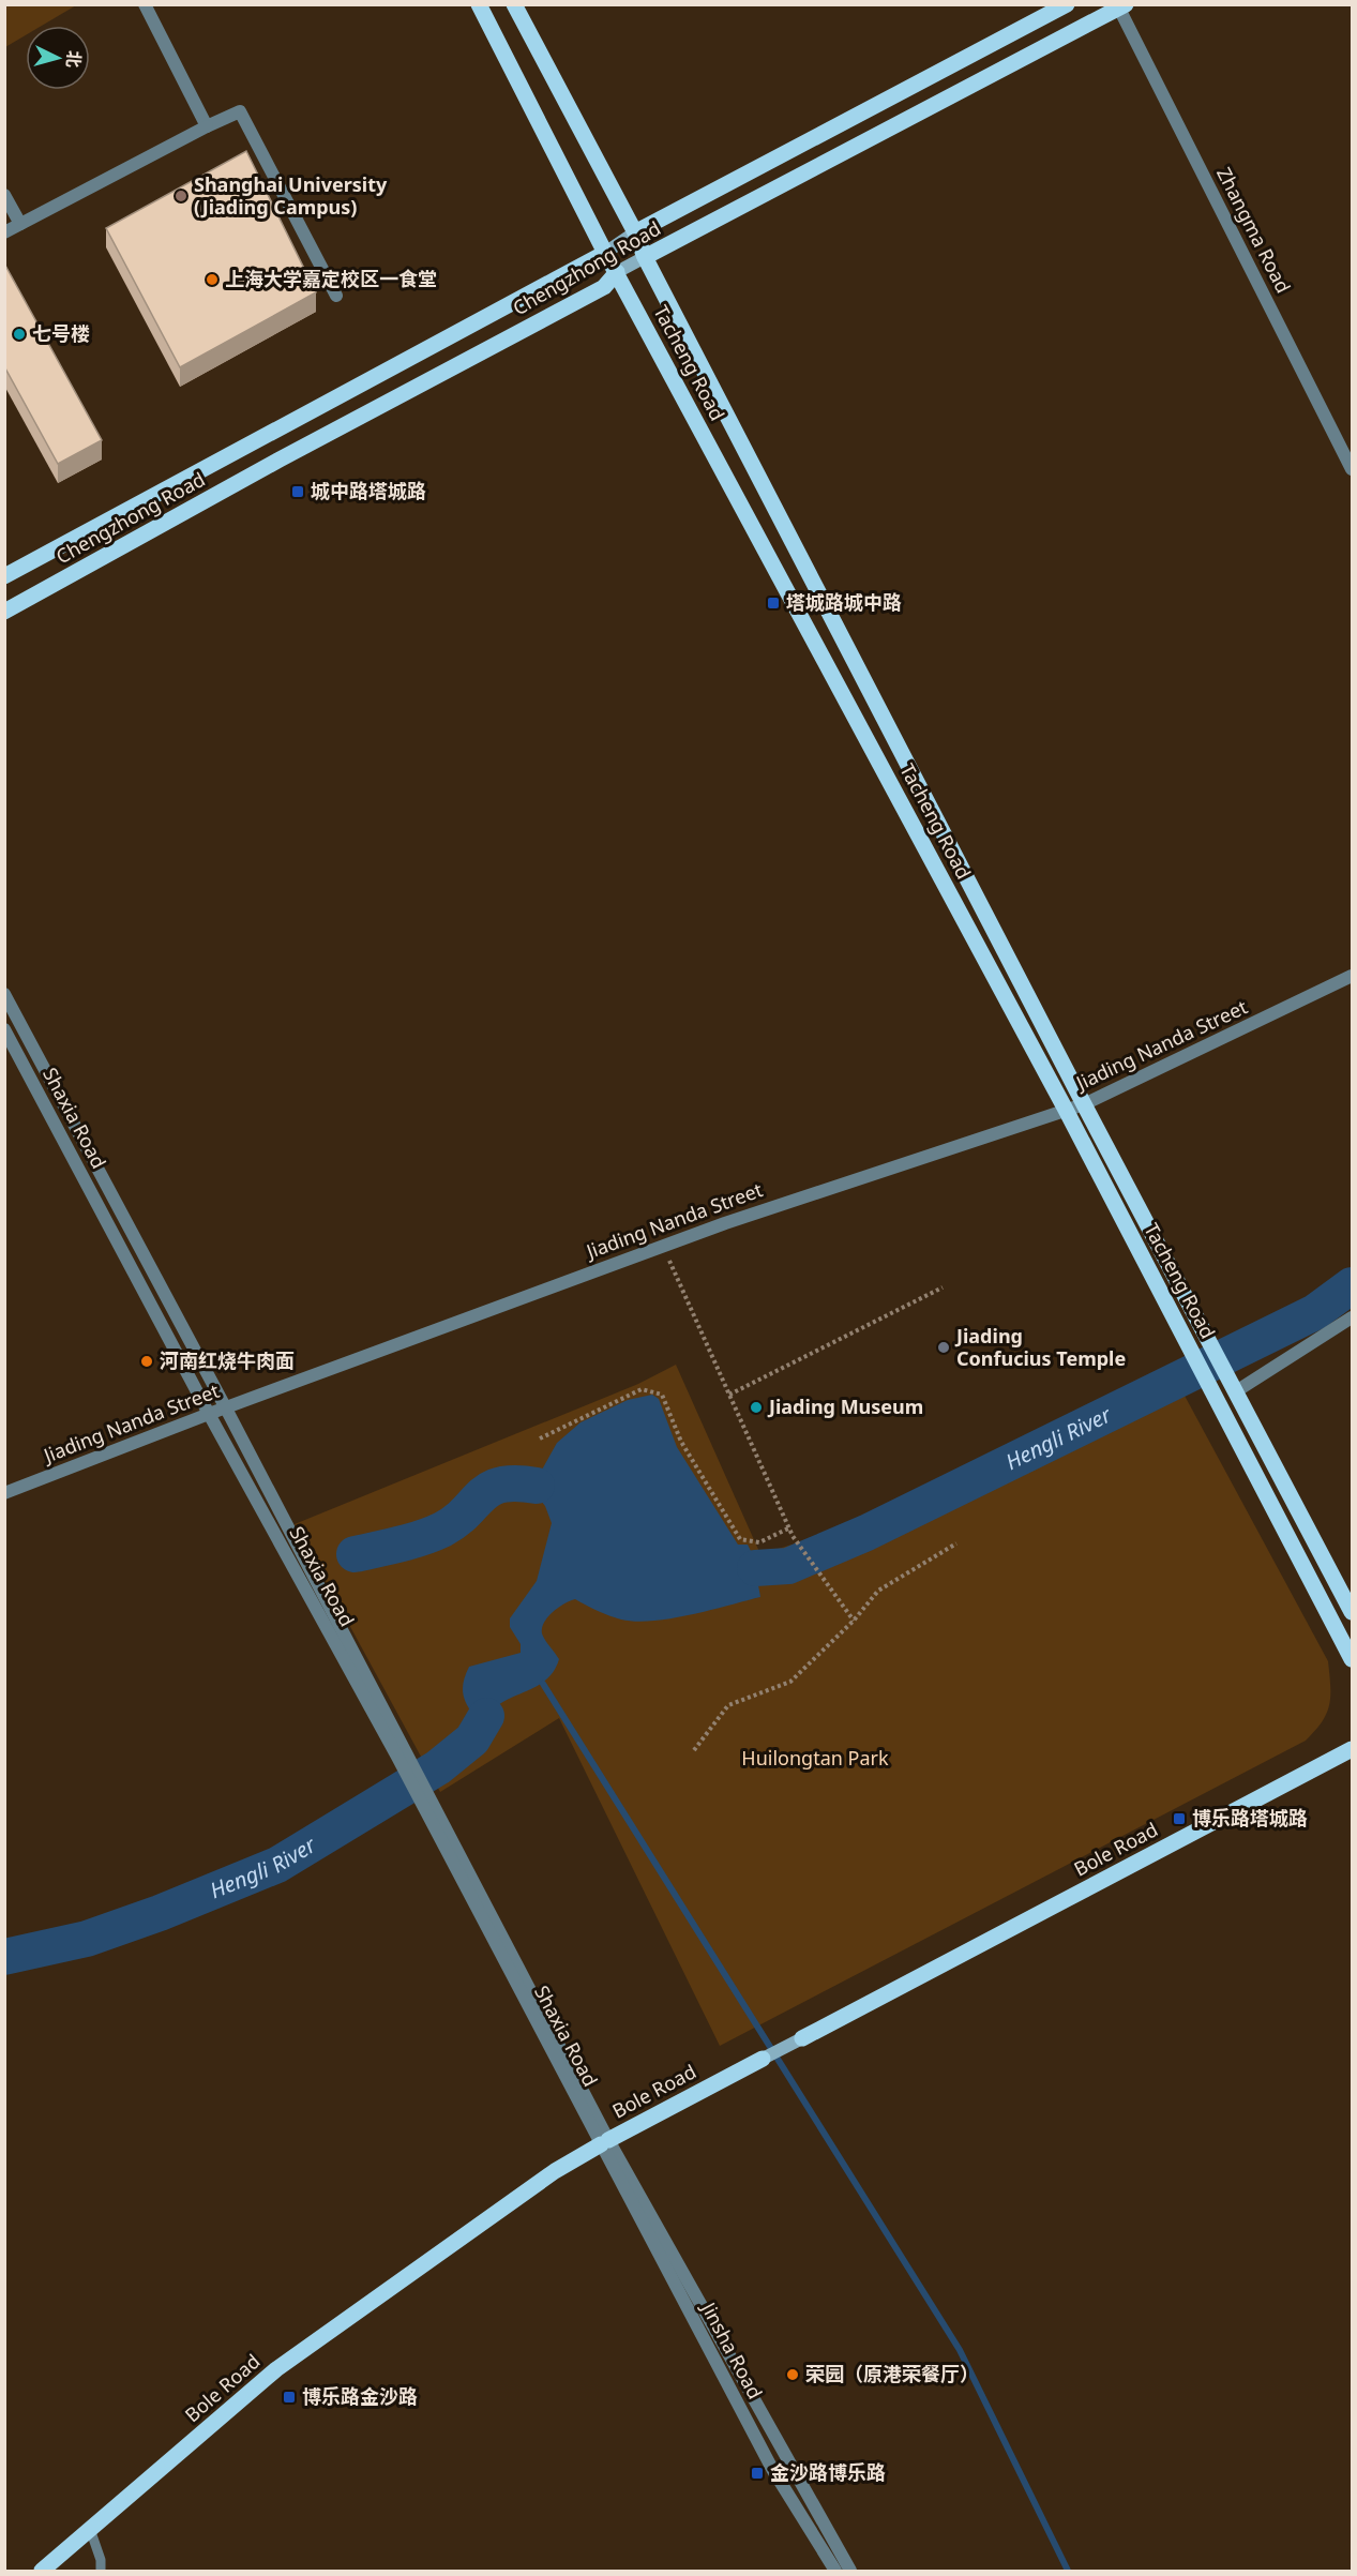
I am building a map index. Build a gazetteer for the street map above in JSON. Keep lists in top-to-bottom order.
{
  "streets": {
    "main road": ["Chengzhong Road", "Tacheng Road", "Bole Road"],
    "street": [
      "Zhangma Road",
      "Jiading Nanda Street",
      "Shaxia Road",
      "Jinsha Road"
    ]
  },
  "crossings": [
    ["Zhangma Road", "Chengzhong Road"],
    ["Chengzhong Road", "Tacheng Road"],
    ["Tacheng Road", "Jiading Nanda Street"],
    ["Jiading Nanda Street", "Shaxia Road"],
    ["Shaxia Road", "Bole Road"],
    ["Shaxia Road", "Jinsha Road"],
    ["Bole Road", "Jinsha Road"]
  ],
  "water": ["Hengli River"],
  "parks": ["Huilongtan Park"],
  "places": {
    "other": [
      "Shanghai University (Jiading Campus)",
      "上海大学嘉定校区一食堂",
      "七号楼",
      "Jiading Confucius Temple",
      "河南红烧牛肉面",
      "Jiading Museum",
      "荣园（原港荣餐厅）"
    ],
    "transit": [
      "城中路塔城路",
      "塔城路城中路",
      "博乐路塔城路",
      "博乐路金沙路",
      "金沙路博乐路"
    ]
  },
  "north": "right"
}
